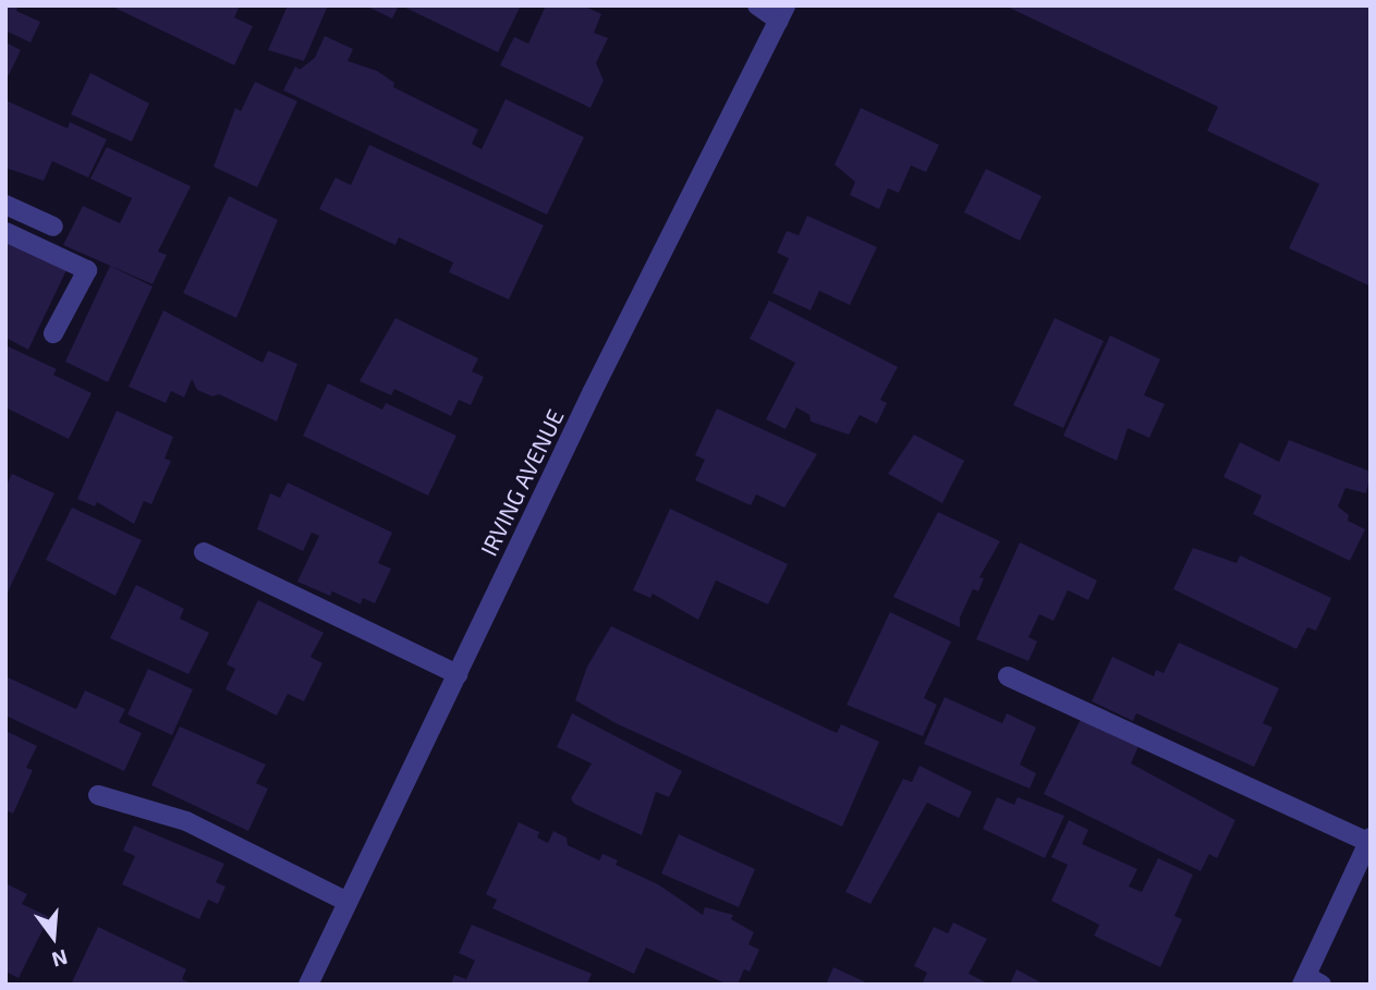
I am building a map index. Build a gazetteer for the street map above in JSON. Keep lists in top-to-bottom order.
{
  "streets": {
    "street": ["IRVING AVENUE"]
  },
  "north": "bottom"
}
